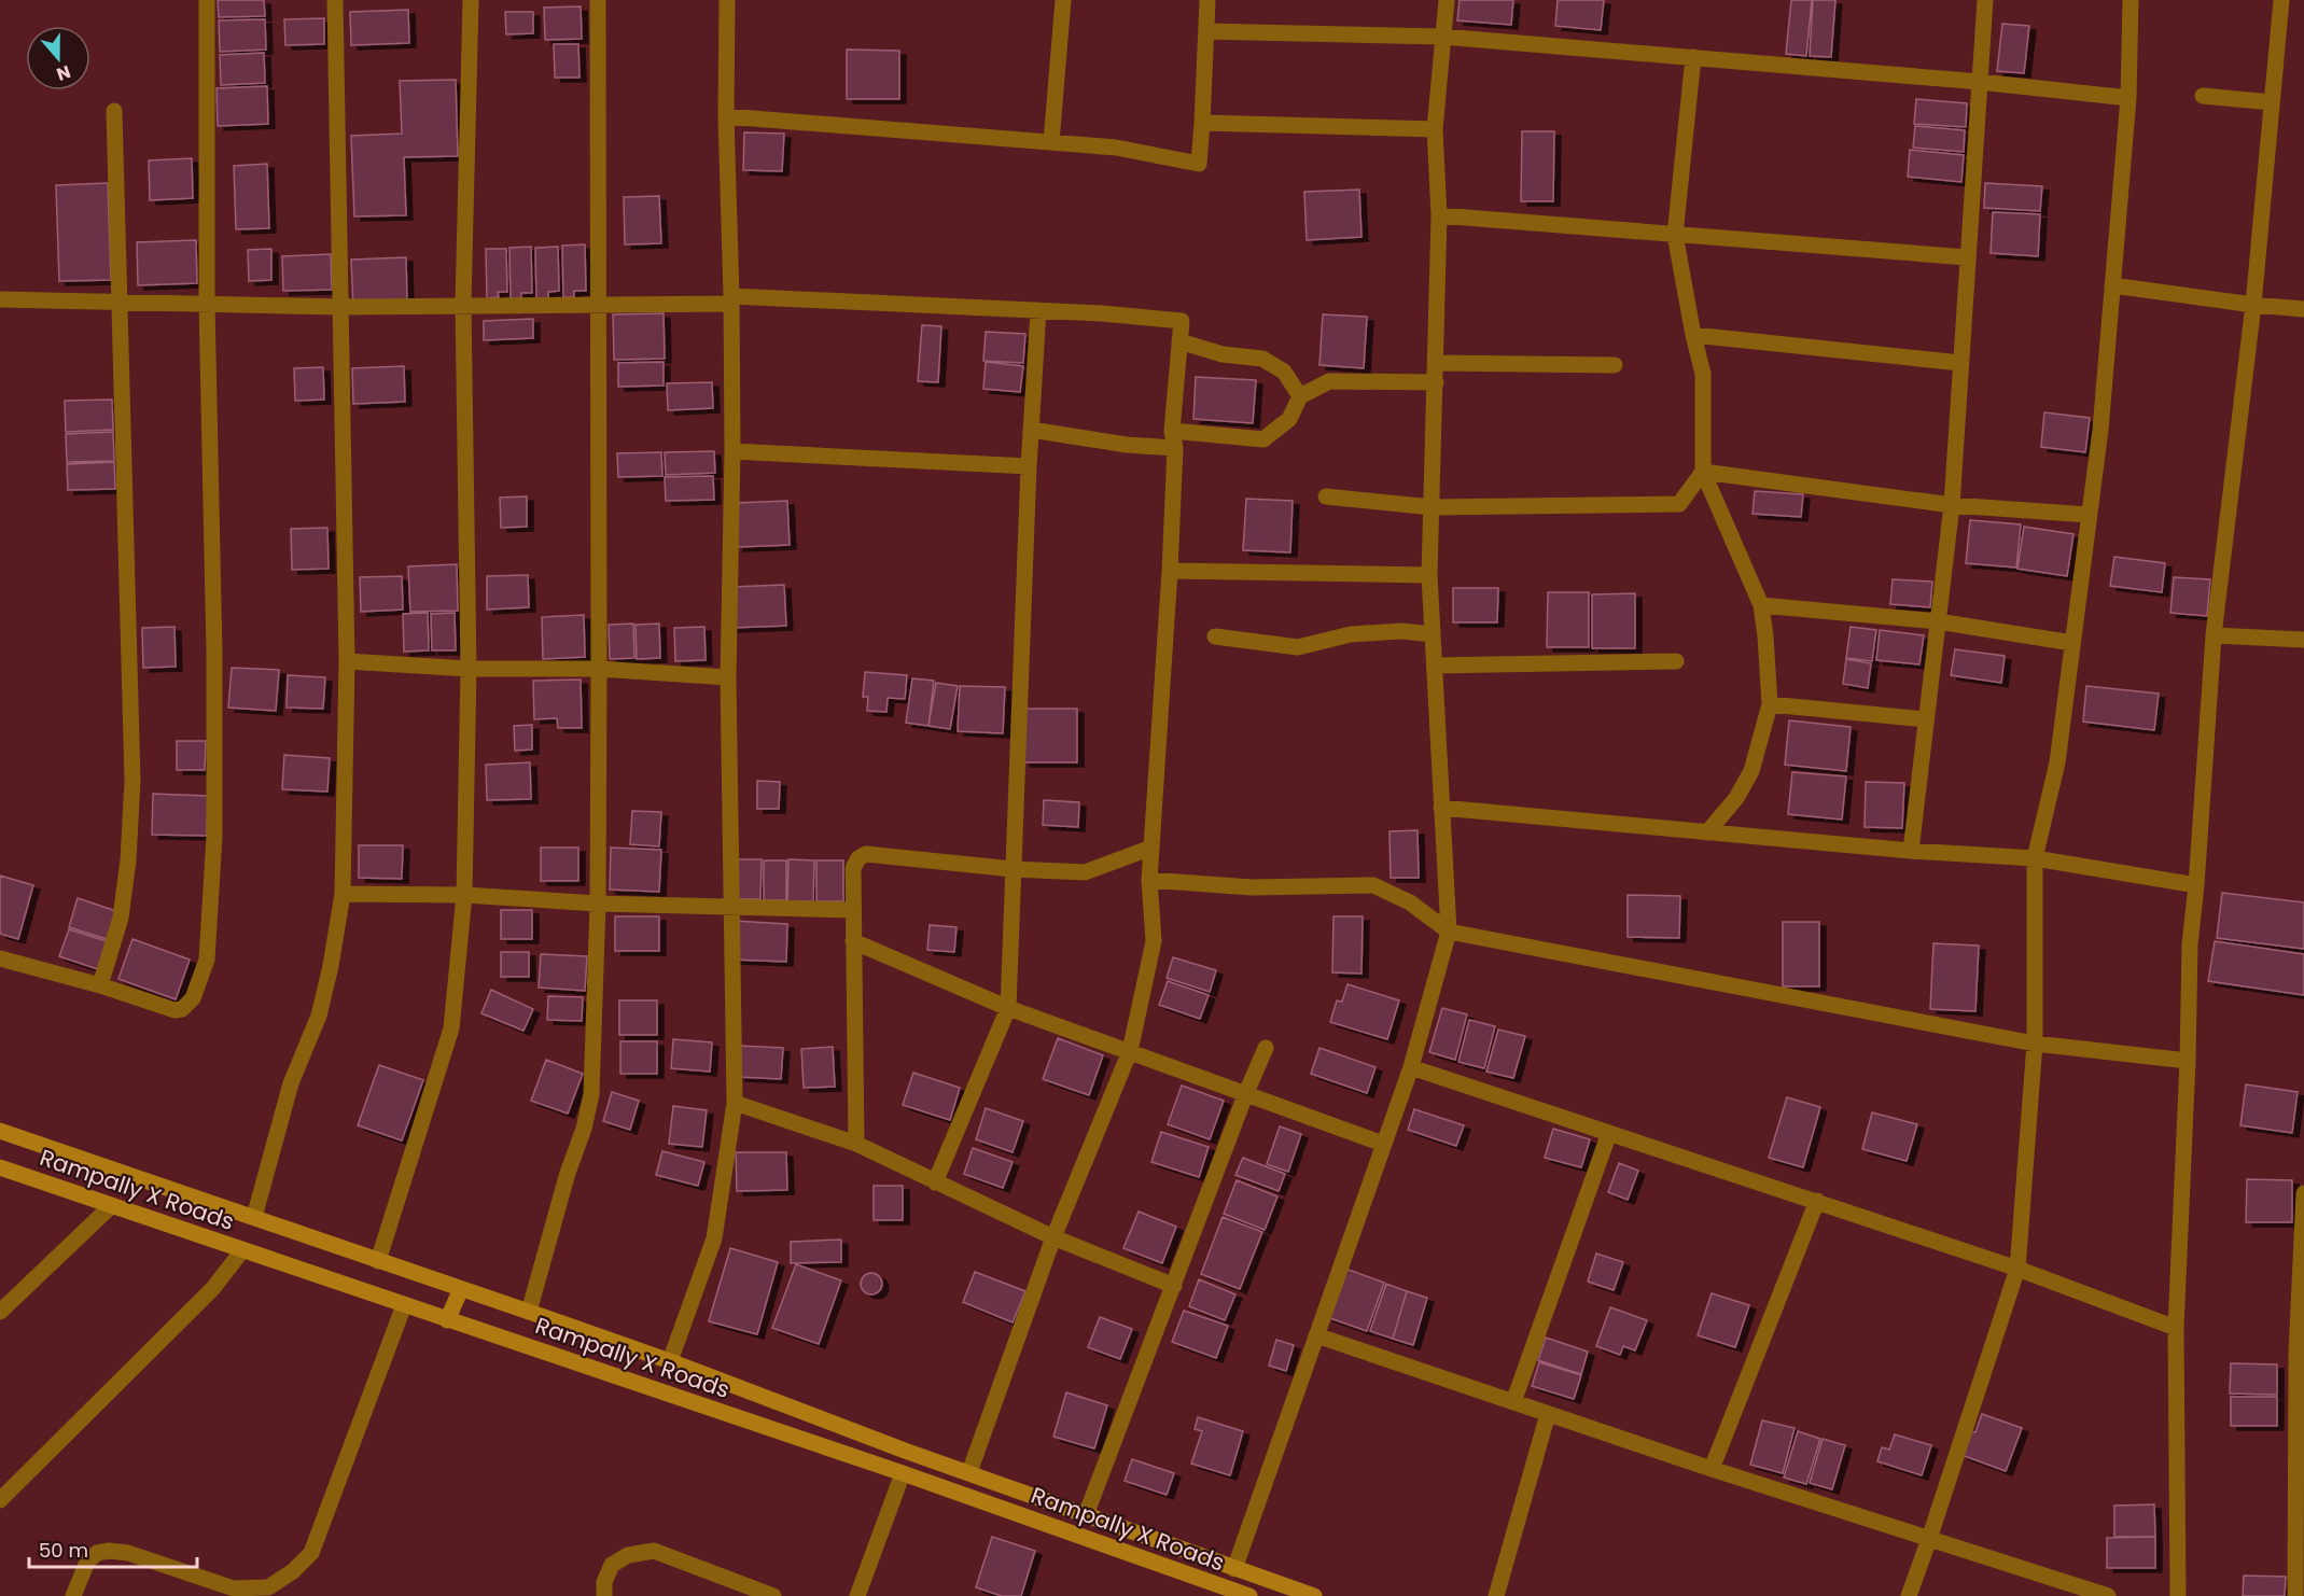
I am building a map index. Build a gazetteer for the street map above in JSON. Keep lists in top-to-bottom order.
{
  "streets": {
    "main road": ["Rampally X Roads"]
  },
  "scale_bar": "50 m",
  "north": "bottom"
}
